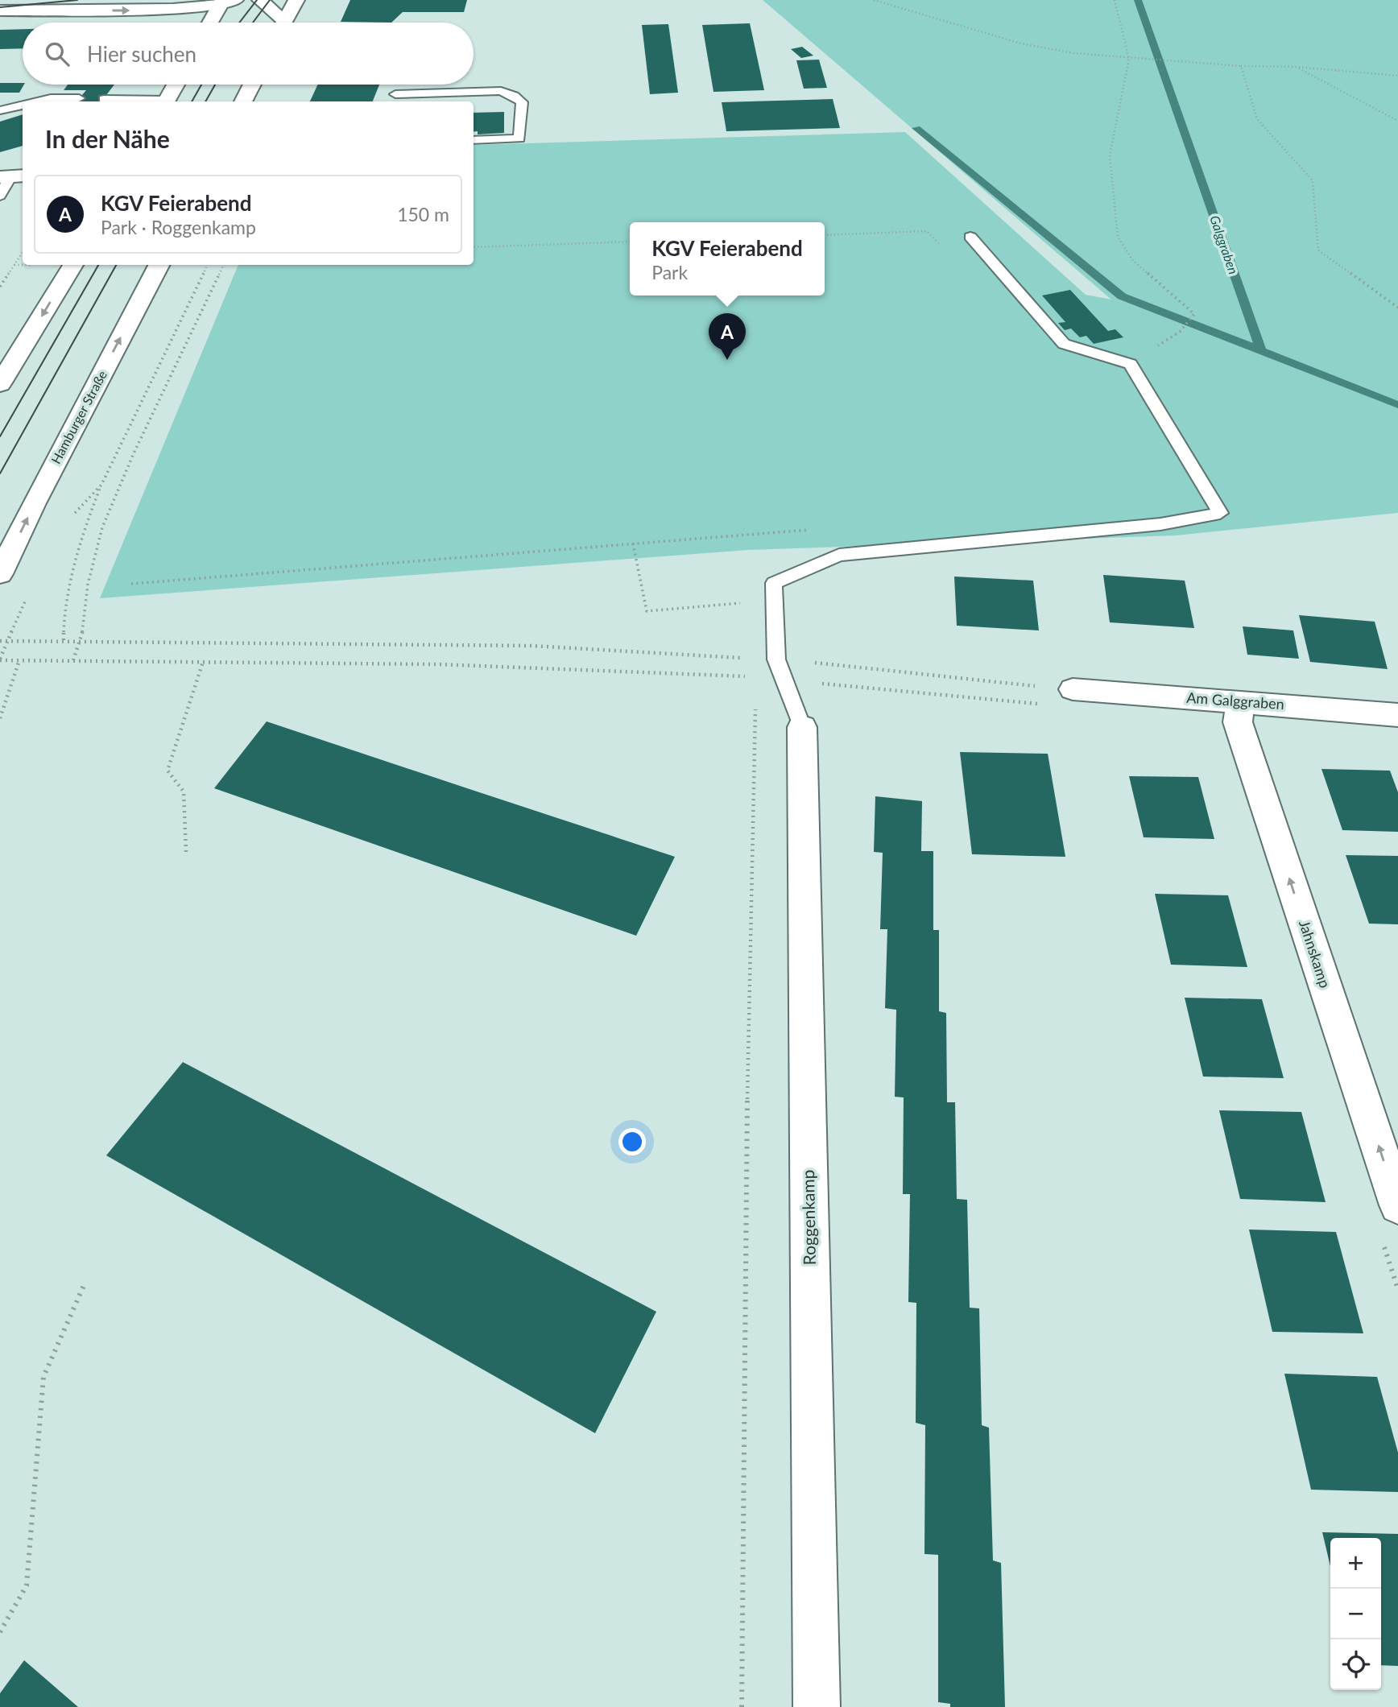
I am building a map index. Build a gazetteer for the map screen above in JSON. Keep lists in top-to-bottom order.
{
  "streets": {
    "street": [
      "Hamburger Straße",
      "Am Galggraben",
      "Jahnskamp",
      "Roggenkamp"
    ]
  },
  "crossings": [
    ["Am Galggraben", "Jahnskamp"]
  ],
  "one_way": ["Jahnskamp"],
  "water": ["Galggraben"],
  "page": {
    "search": "Hier suchen",
    "heading": "In der Nähe",
    "list": [
      {
        "mark": "A",
        "name": "KGV Feierabend",
        "note": "Park · Roggenkamp",
        "value": "150 m"
      }
    ],
    "popup": ["KGV Feierabend", "Park"],
    "pins": "A",
    "map_buttons": ["+", "−"]
  }
}
